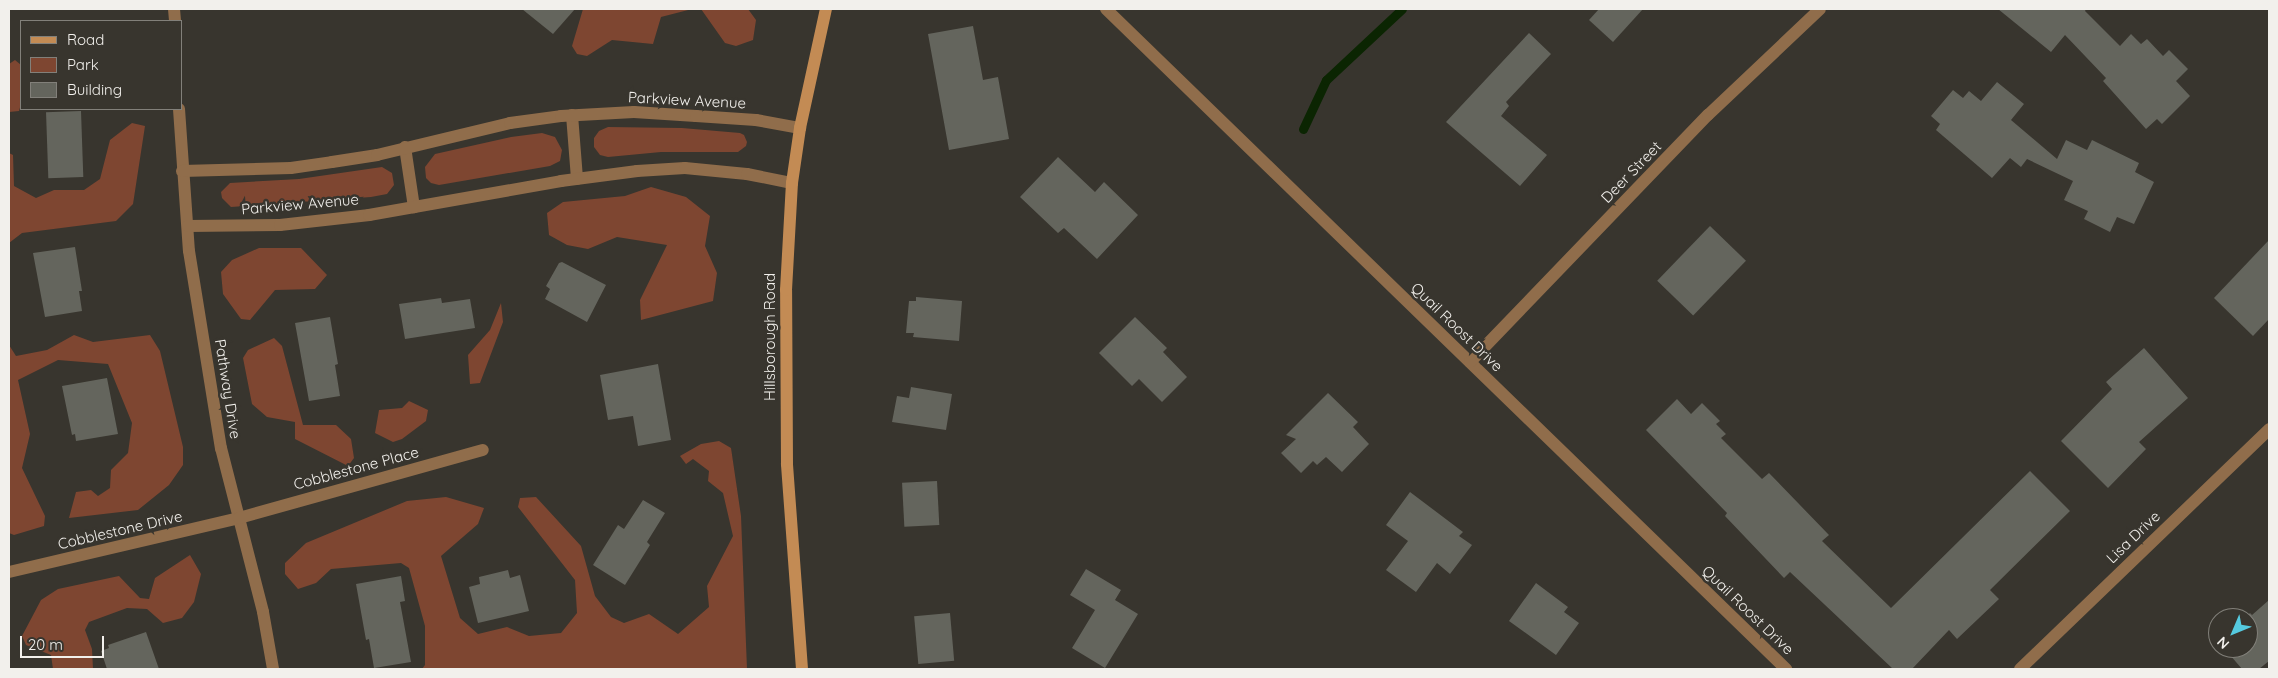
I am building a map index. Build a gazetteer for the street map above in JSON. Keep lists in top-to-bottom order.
{
  "streets": {
    "main road": ["Hillsborough Road"],
    "street": [
      "Parkview Avenue",
      "Deer Street",
      "Quail Roost Drive",
      "Pathway Drive",
      "Cobblestone Place",
      "Cobblestone Drive",
      "Lisa Drive"
    ]
  },
  "crossings": [
    ["Parkview Avenue", "Hillsborough Road"],
    ["Parkview Avenue", "Pathway Drive"],
    ["Deer Street", "Quail Roost Drive"],
    ["Pathway Drive", "Cobblestone Place"],
    ["Pathway Drive", "Cobblestone Drive"],
    ["Cobblestone Place", "Cobblestone Drive"]
  ],
  "legend": ["Road", "Park", "Building"],
  "scale_bar": "20 m",
  "north": "bottom left"
}
